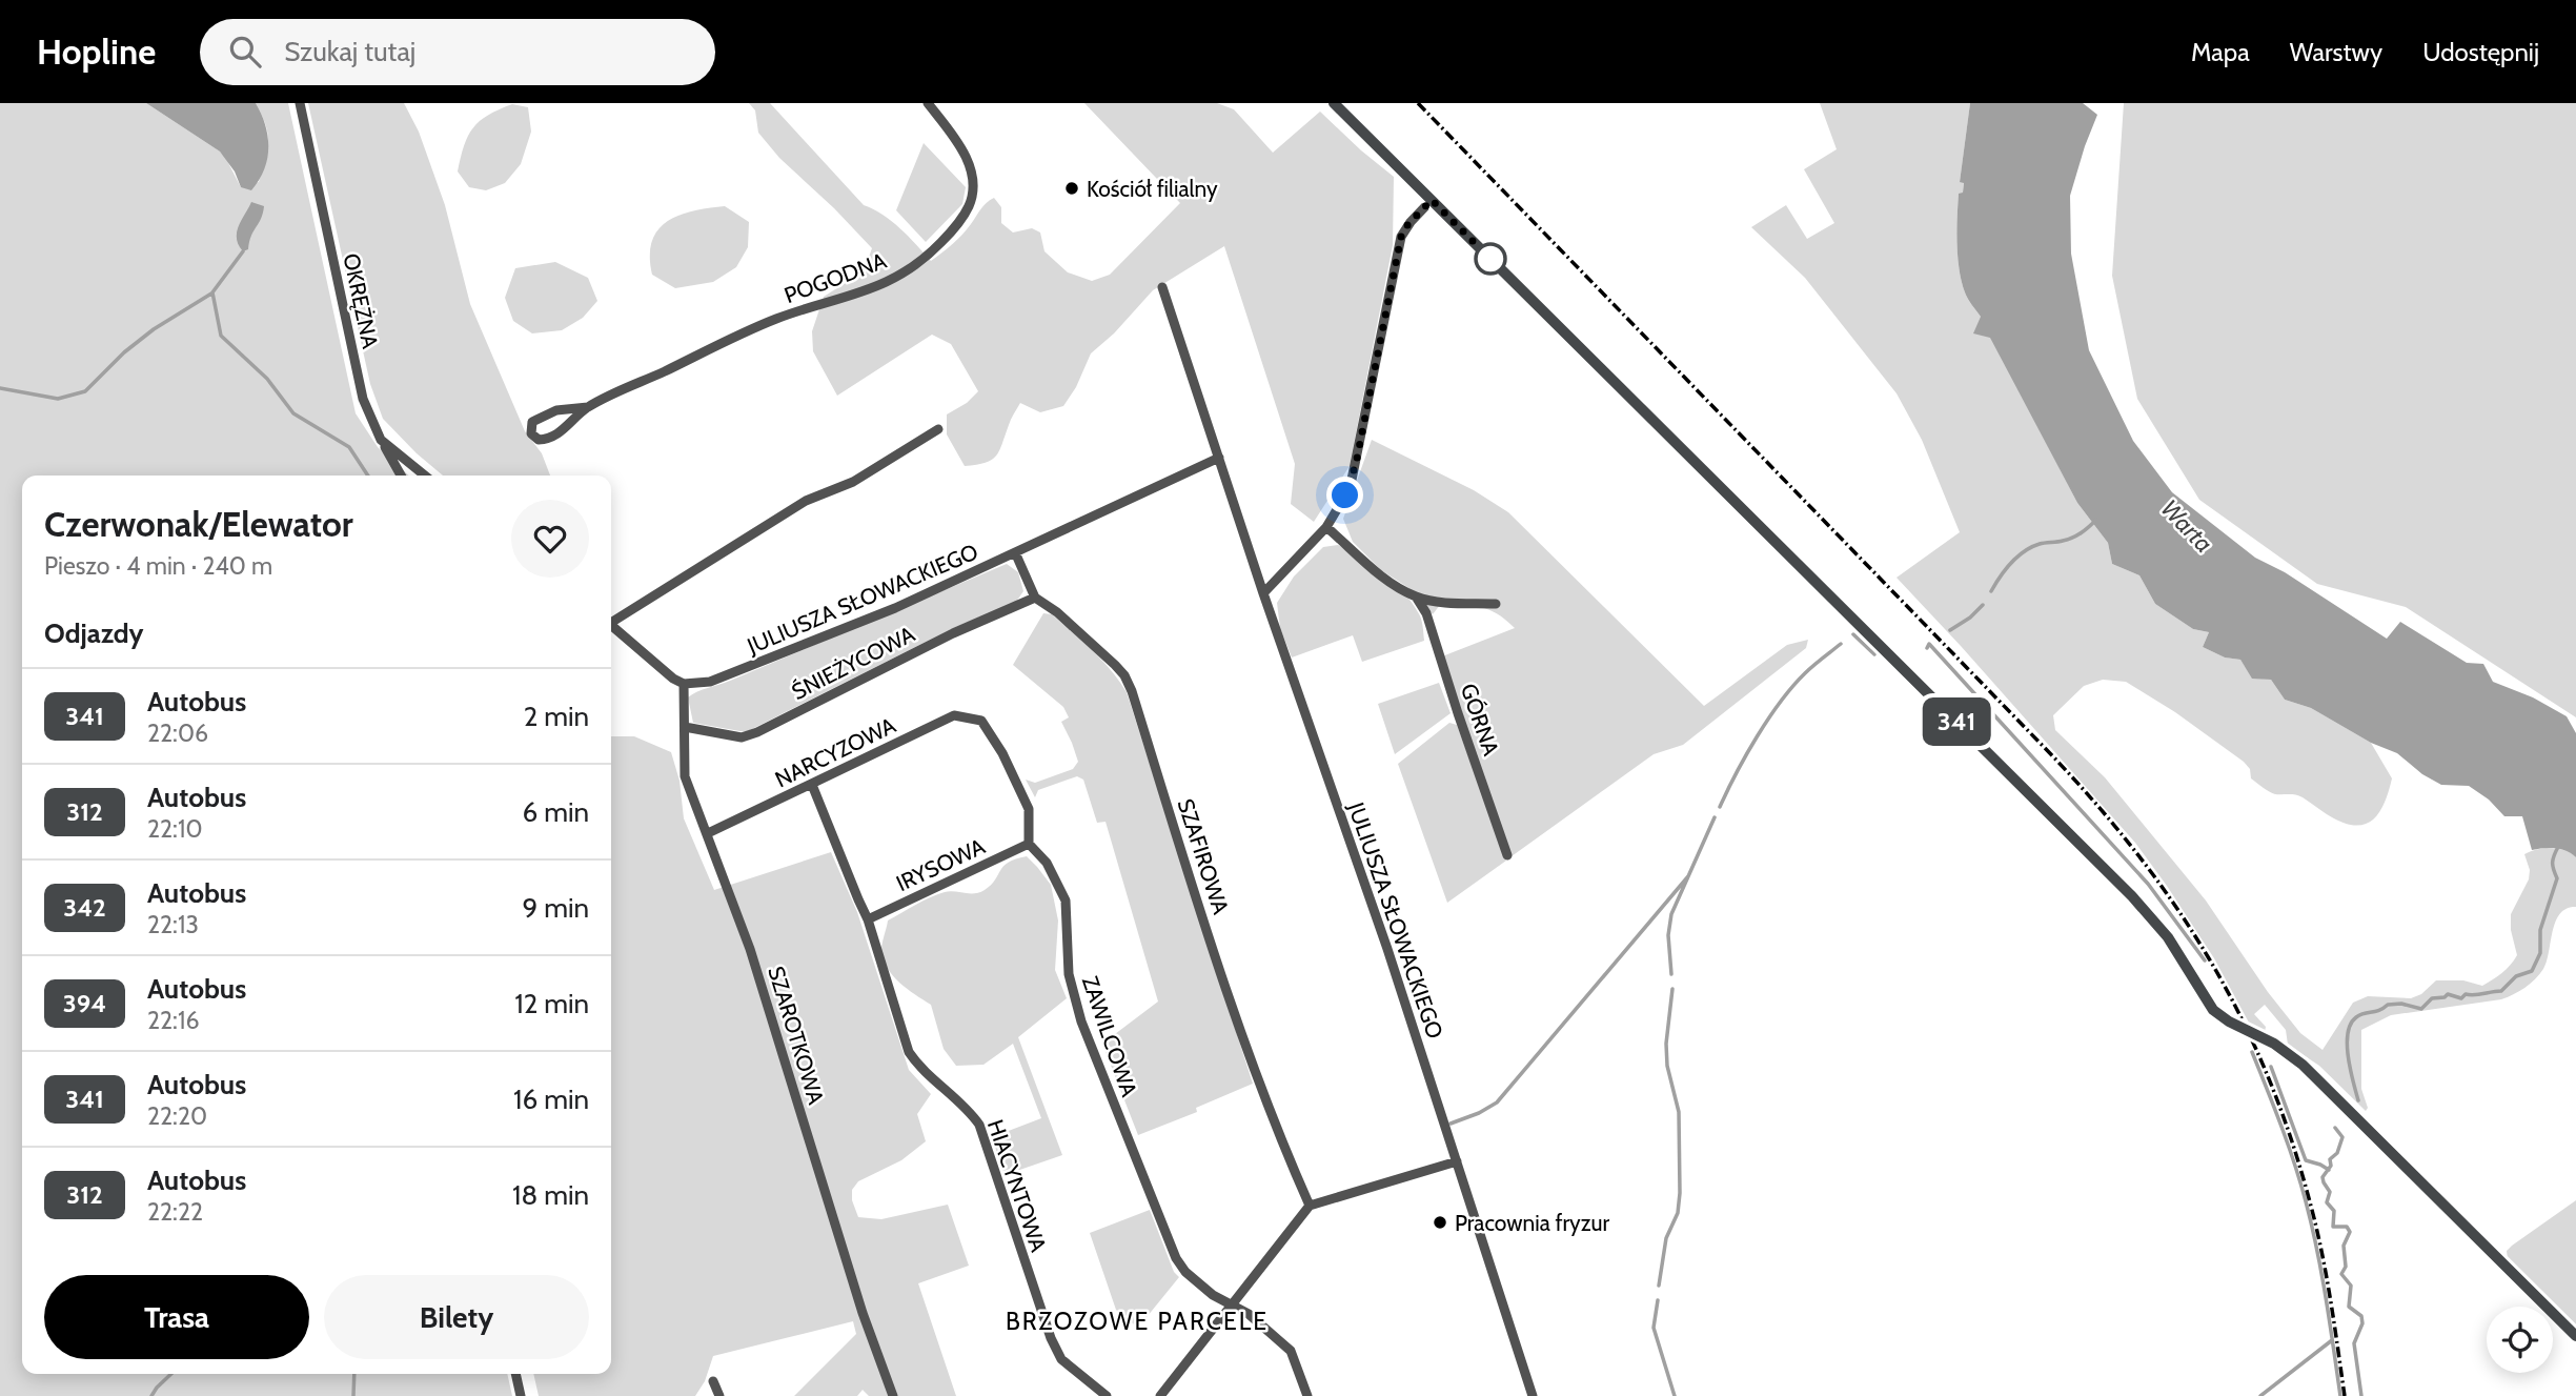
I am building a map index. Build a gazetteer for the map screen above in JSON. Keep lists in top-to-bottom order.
{
  "streets": {
    "street": [
      "POGODNA",
      "OKRĘŻNA",
      "JULIUSZA SŁOWACKIEGO",
      "ŚNIEŻYCOWA",
      "GÓRNA",
      "NARCYZOWA",
      "SZAFIROWA",
      "IRYSOWA",
      "SZAROTKOWA",
      "ZAWILCOWA",
      "HIACYNTOWA"
    ]
  },
  "crossings": [
    ["JULIUSZA SŁOWACKIEGO", "SZAROTKOWA"],
    ["ŚNIEŻYCOWA", "SZAFIROWA"],
    ["ŚNIEŻYCOWA", "SZAROTKOWA"],
    ["NARCYZOWA", "IRYSOWA"],
    ["NARCYZOWA", "SZAROTKOWA"],
    ["NARCYZOWA", "ZAWILCOWA"],
    ["NARCYZOWA", "HIACYNTOWA"],
    ["IRYSOWA", "ZAWILCOWA"],
    ["IRYSOWA", "HIACYNTOWA"]
  ],
  "districts": ["BRZOZOWE PARCELE"],
  "water": ["Warta"],
  "places": ["Kościół filialny", "Pracownia fryzur"],
  "lines": ["bus line 341"],
  "page": {
    "header": "Hopline",
    "search": "Szukaj tutaj",
    "nav": ["Mapa", "Warstwy", "Udostępnij"],
    "on_map": "341",
    "heading": [
      ["Czerwonak/Elewator", "Pieszo · 4 min · 240 m"],
      "Odjazdy"
    ],
    "list": [
      {
        "mark": "341",
        "name": "Autobus",
        "note": "22:06",
        "value": "2 min"
      },
      {
        "mark": "312",
        "name": "Autobus",
        "note": "22:10",
        "value": "6 min"
      },
      {
        "mark": "342",
        "name": "Autobus",
        "note": "22:13",
        "value": "9 min"
      },
      {
        "mark": "394",
        "name": "Autobus",
        "note": "22:16",
        "value": "12 min"
      },
      {
        "mark": "341",
        "name": "Autobus",
        "note": "22:20",
        "value": "16 min"
      },
      {
        "mark": "312",
        "name": "Autobus",
        "note": "22:22",
        "value": "18 min"
      }
    ],
    "buttons": ["Trasa", "Bilety"]
  }
}
